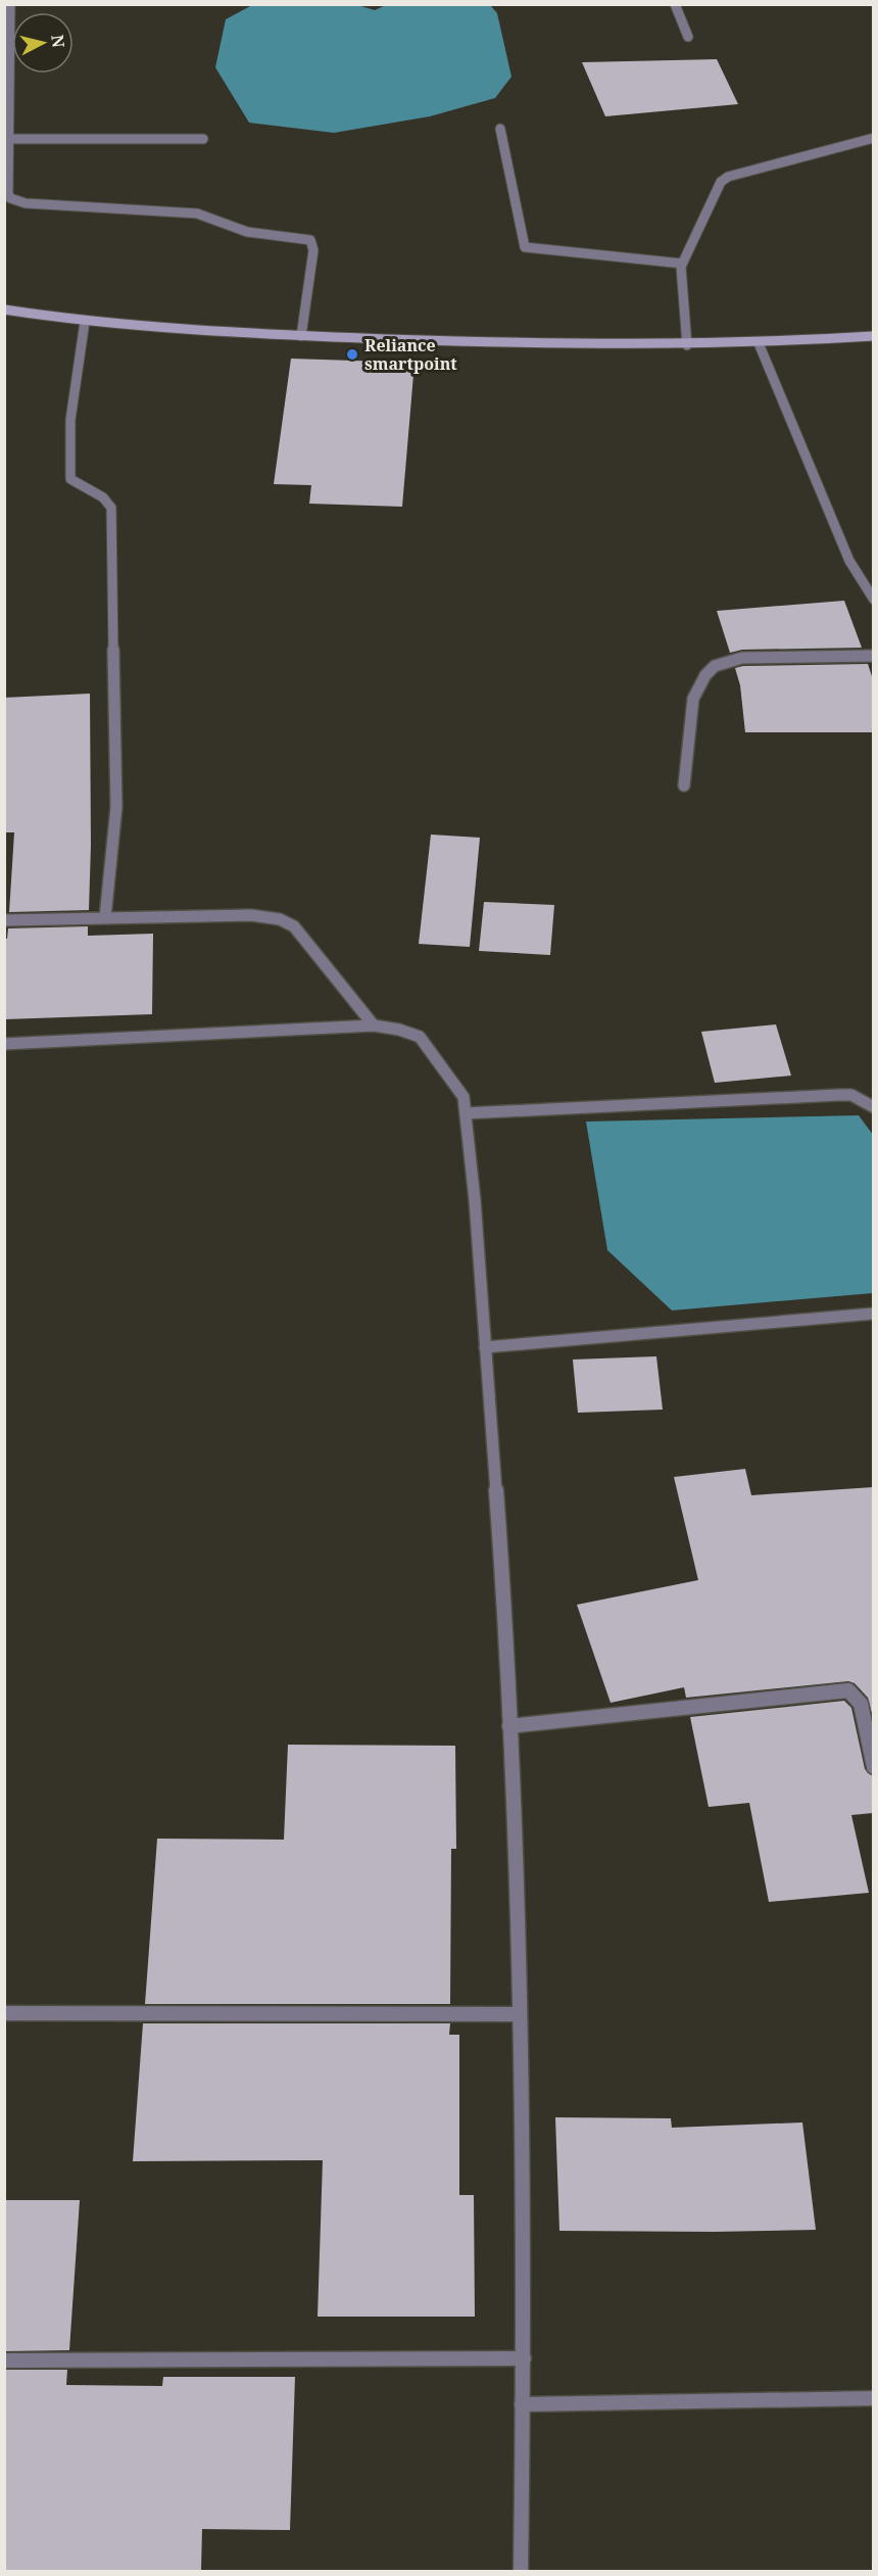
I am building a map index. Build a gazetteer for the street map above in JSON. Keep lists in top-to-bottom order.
{
  "places": ["Reliance smartpoint"],
  "north": "right"
}
